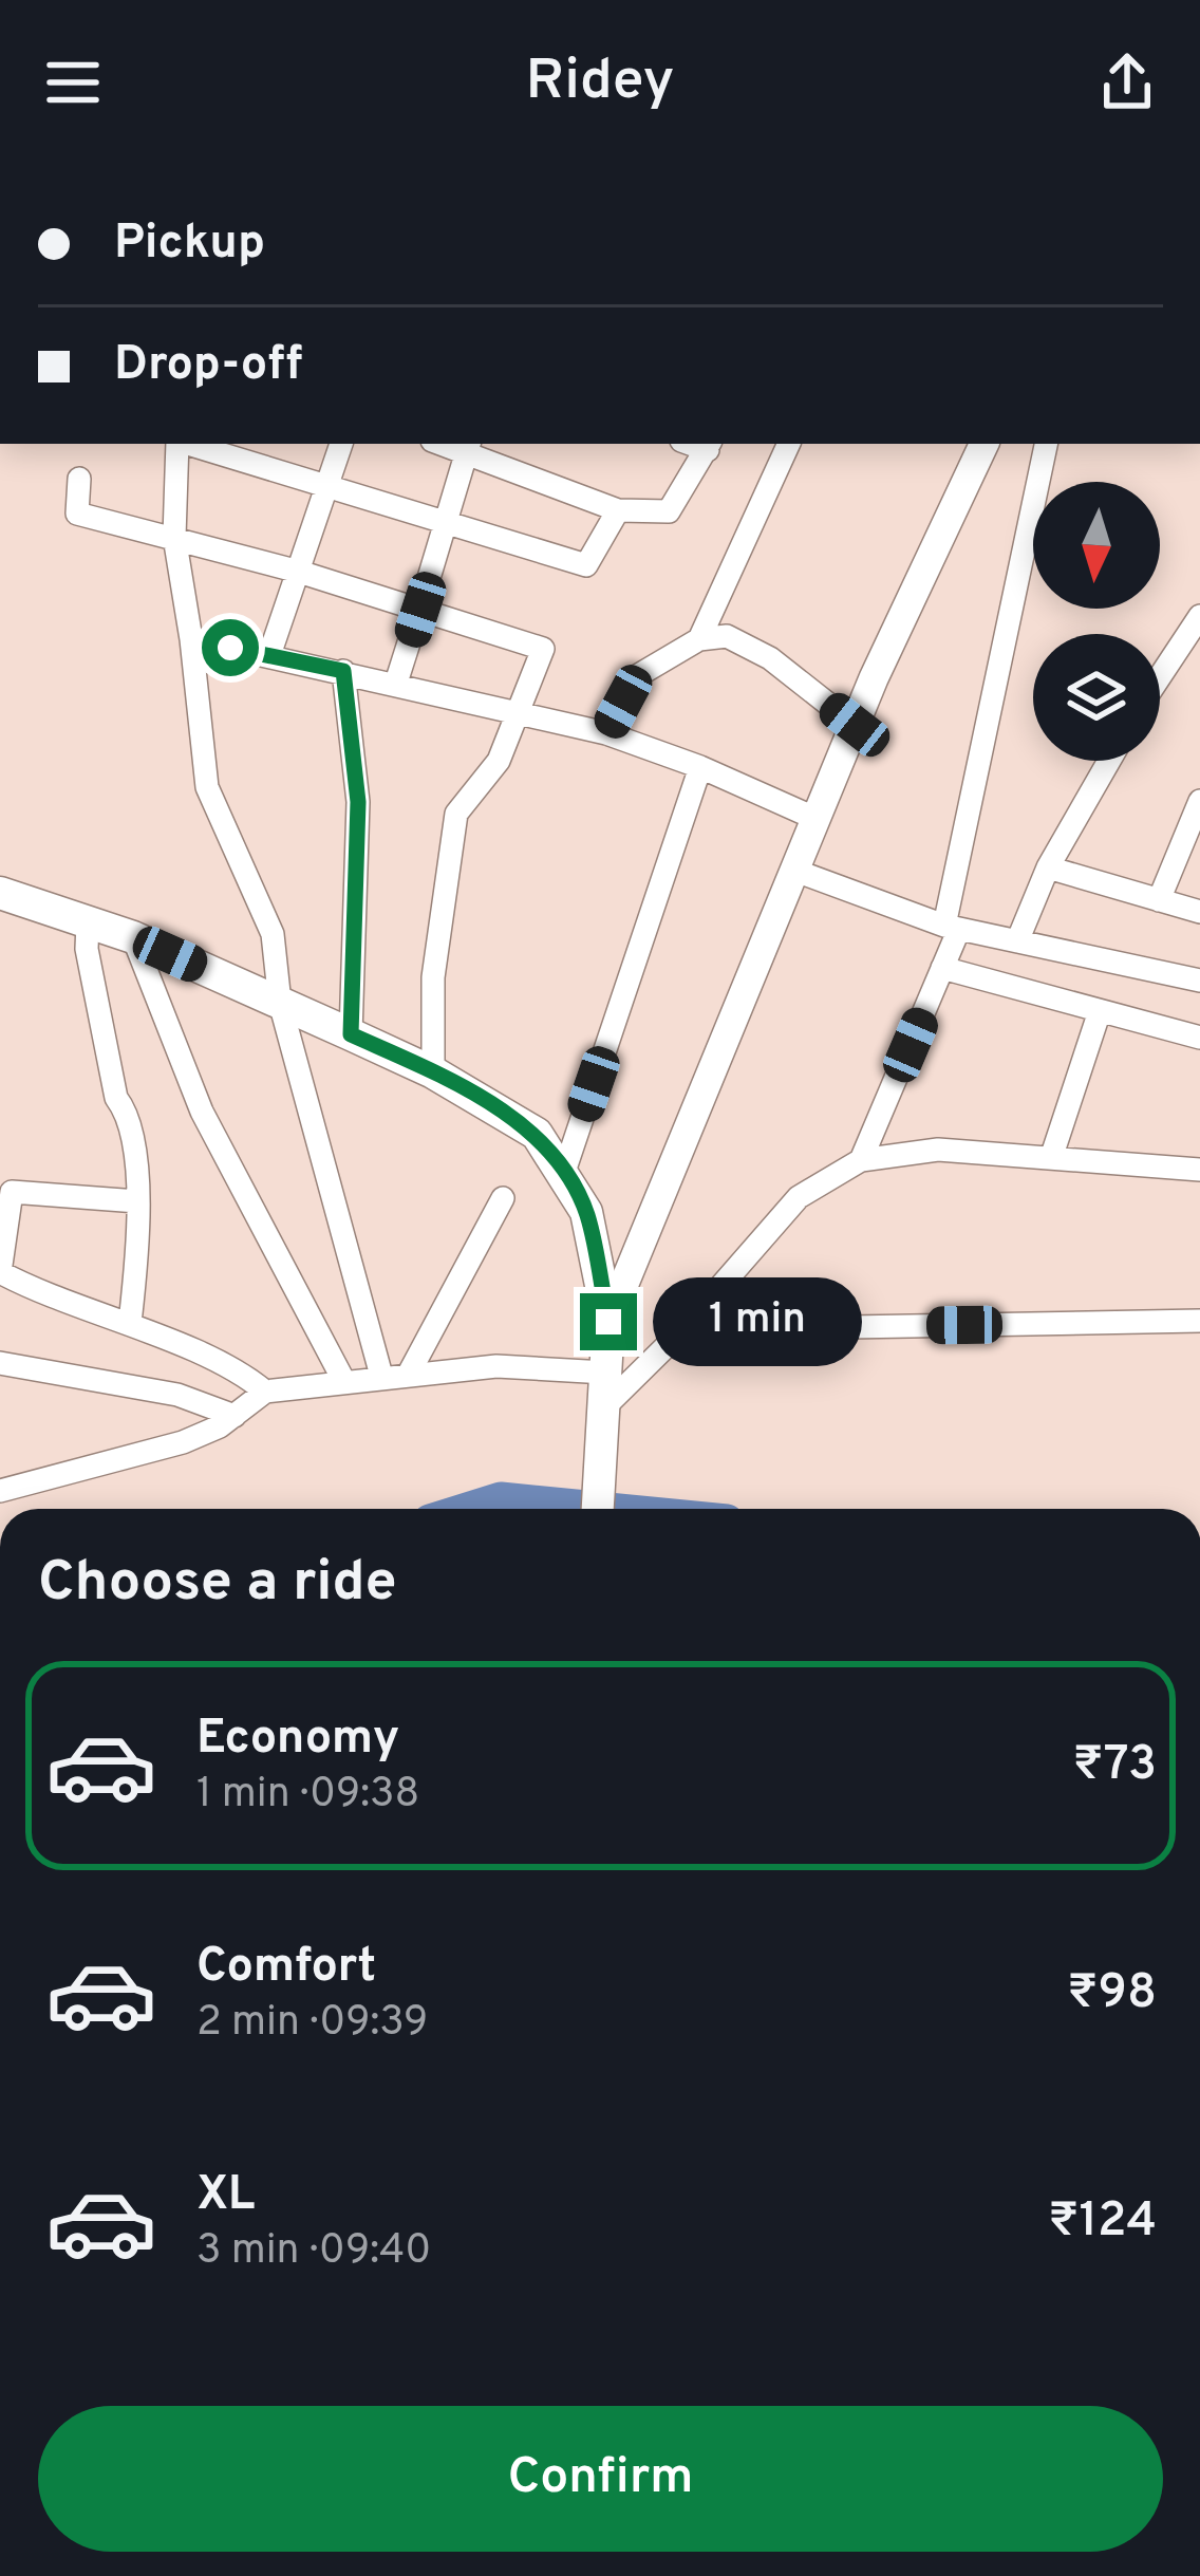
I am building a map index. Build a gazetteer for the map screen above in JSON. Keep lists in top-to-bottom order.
{
  "north": "bottom",
  "page": {
    "header": "Ridey",
    "banner": ["Pickup", "Drop-off"],
    "bubble": "1 min",
    "heading": "Choose a ride",
    "list": [
      {
        "name": "Economy",
        "note": "1 min · 09:38",
        "value": "₹73"
      },
      {
        "name": "Comfort",
        "note": "2 min · 09:39",
        "value": "₹98"
      },
      {
        "name": "XL",
        "note": "3 min · 09:40",
        "value": "₹124"
      }
    ],
    "buttons": "Confirm"
  }
}
